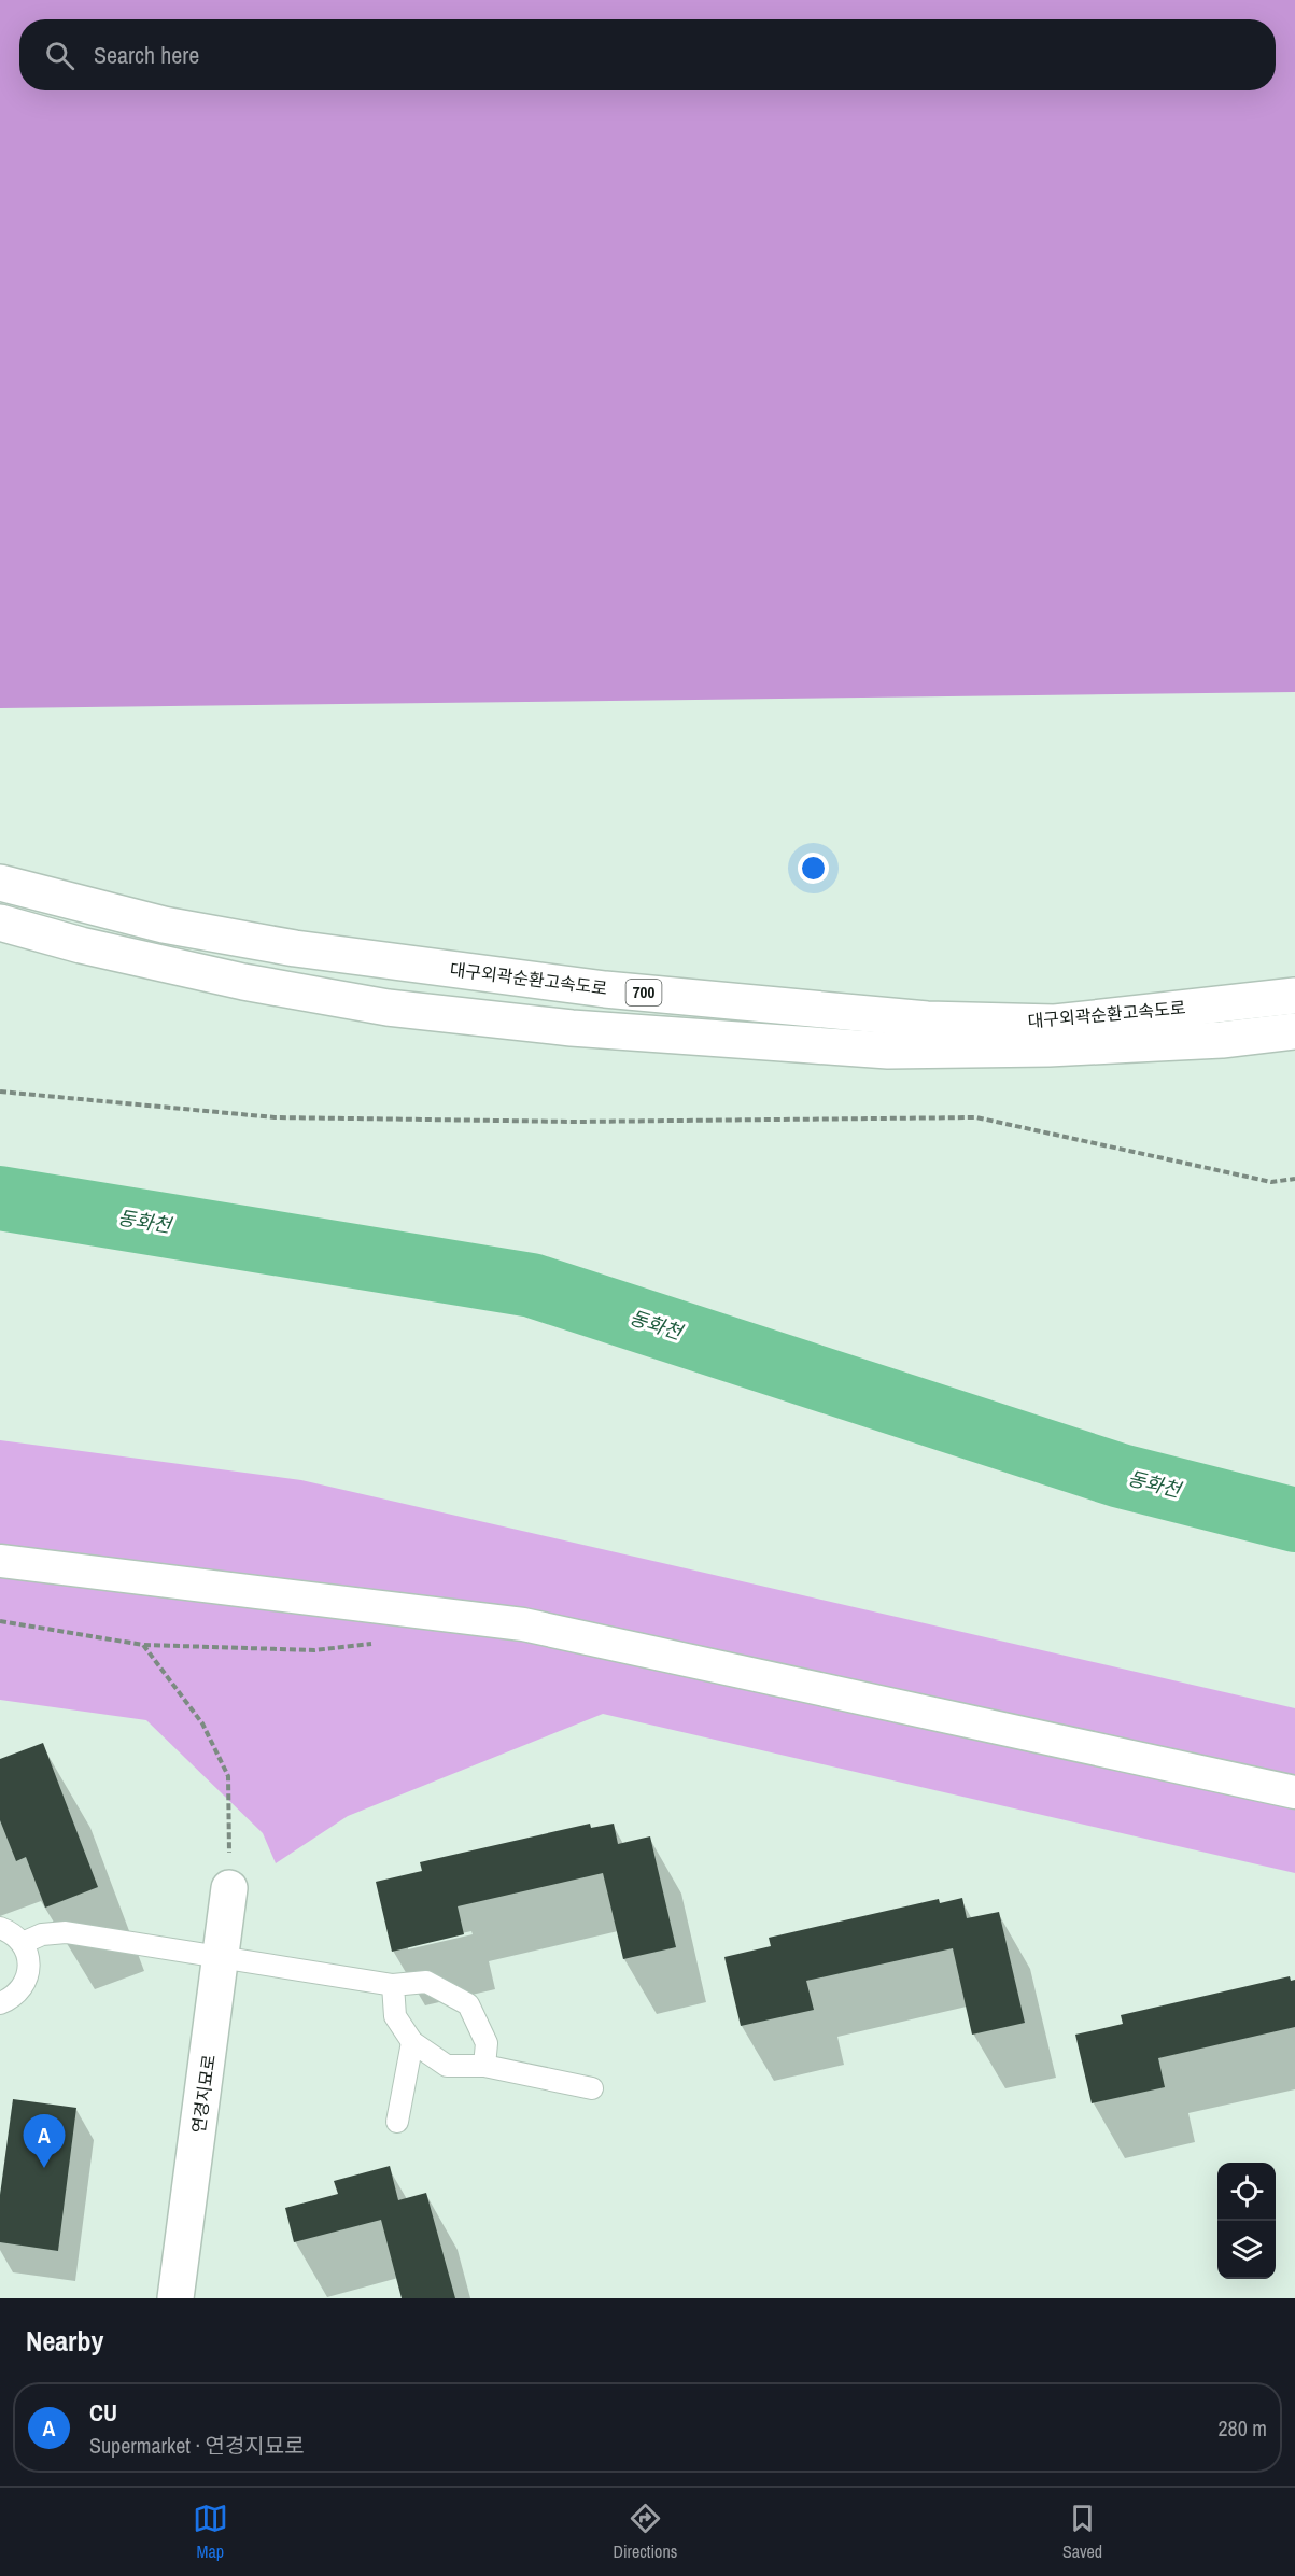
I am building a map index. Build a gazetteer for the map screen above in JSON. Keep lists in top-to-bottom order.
{
  "streets": {
    "main road": ["대구외곽순환고속도로", "700", "연경지묘로"]
  },
  "water": ["동화천"],
  "page": {
    "search": "Search here",
    "pins": "A",
    "heading": "Nearby",
    "list": [
      {
        "mark": "A",
        "name": "CU",
        "note": "Supermarket · 연경지묘로",
        "value": "280 m"
      }
    ],
    "nav": ["Map", "Directions", "Saved"]
  }
}
